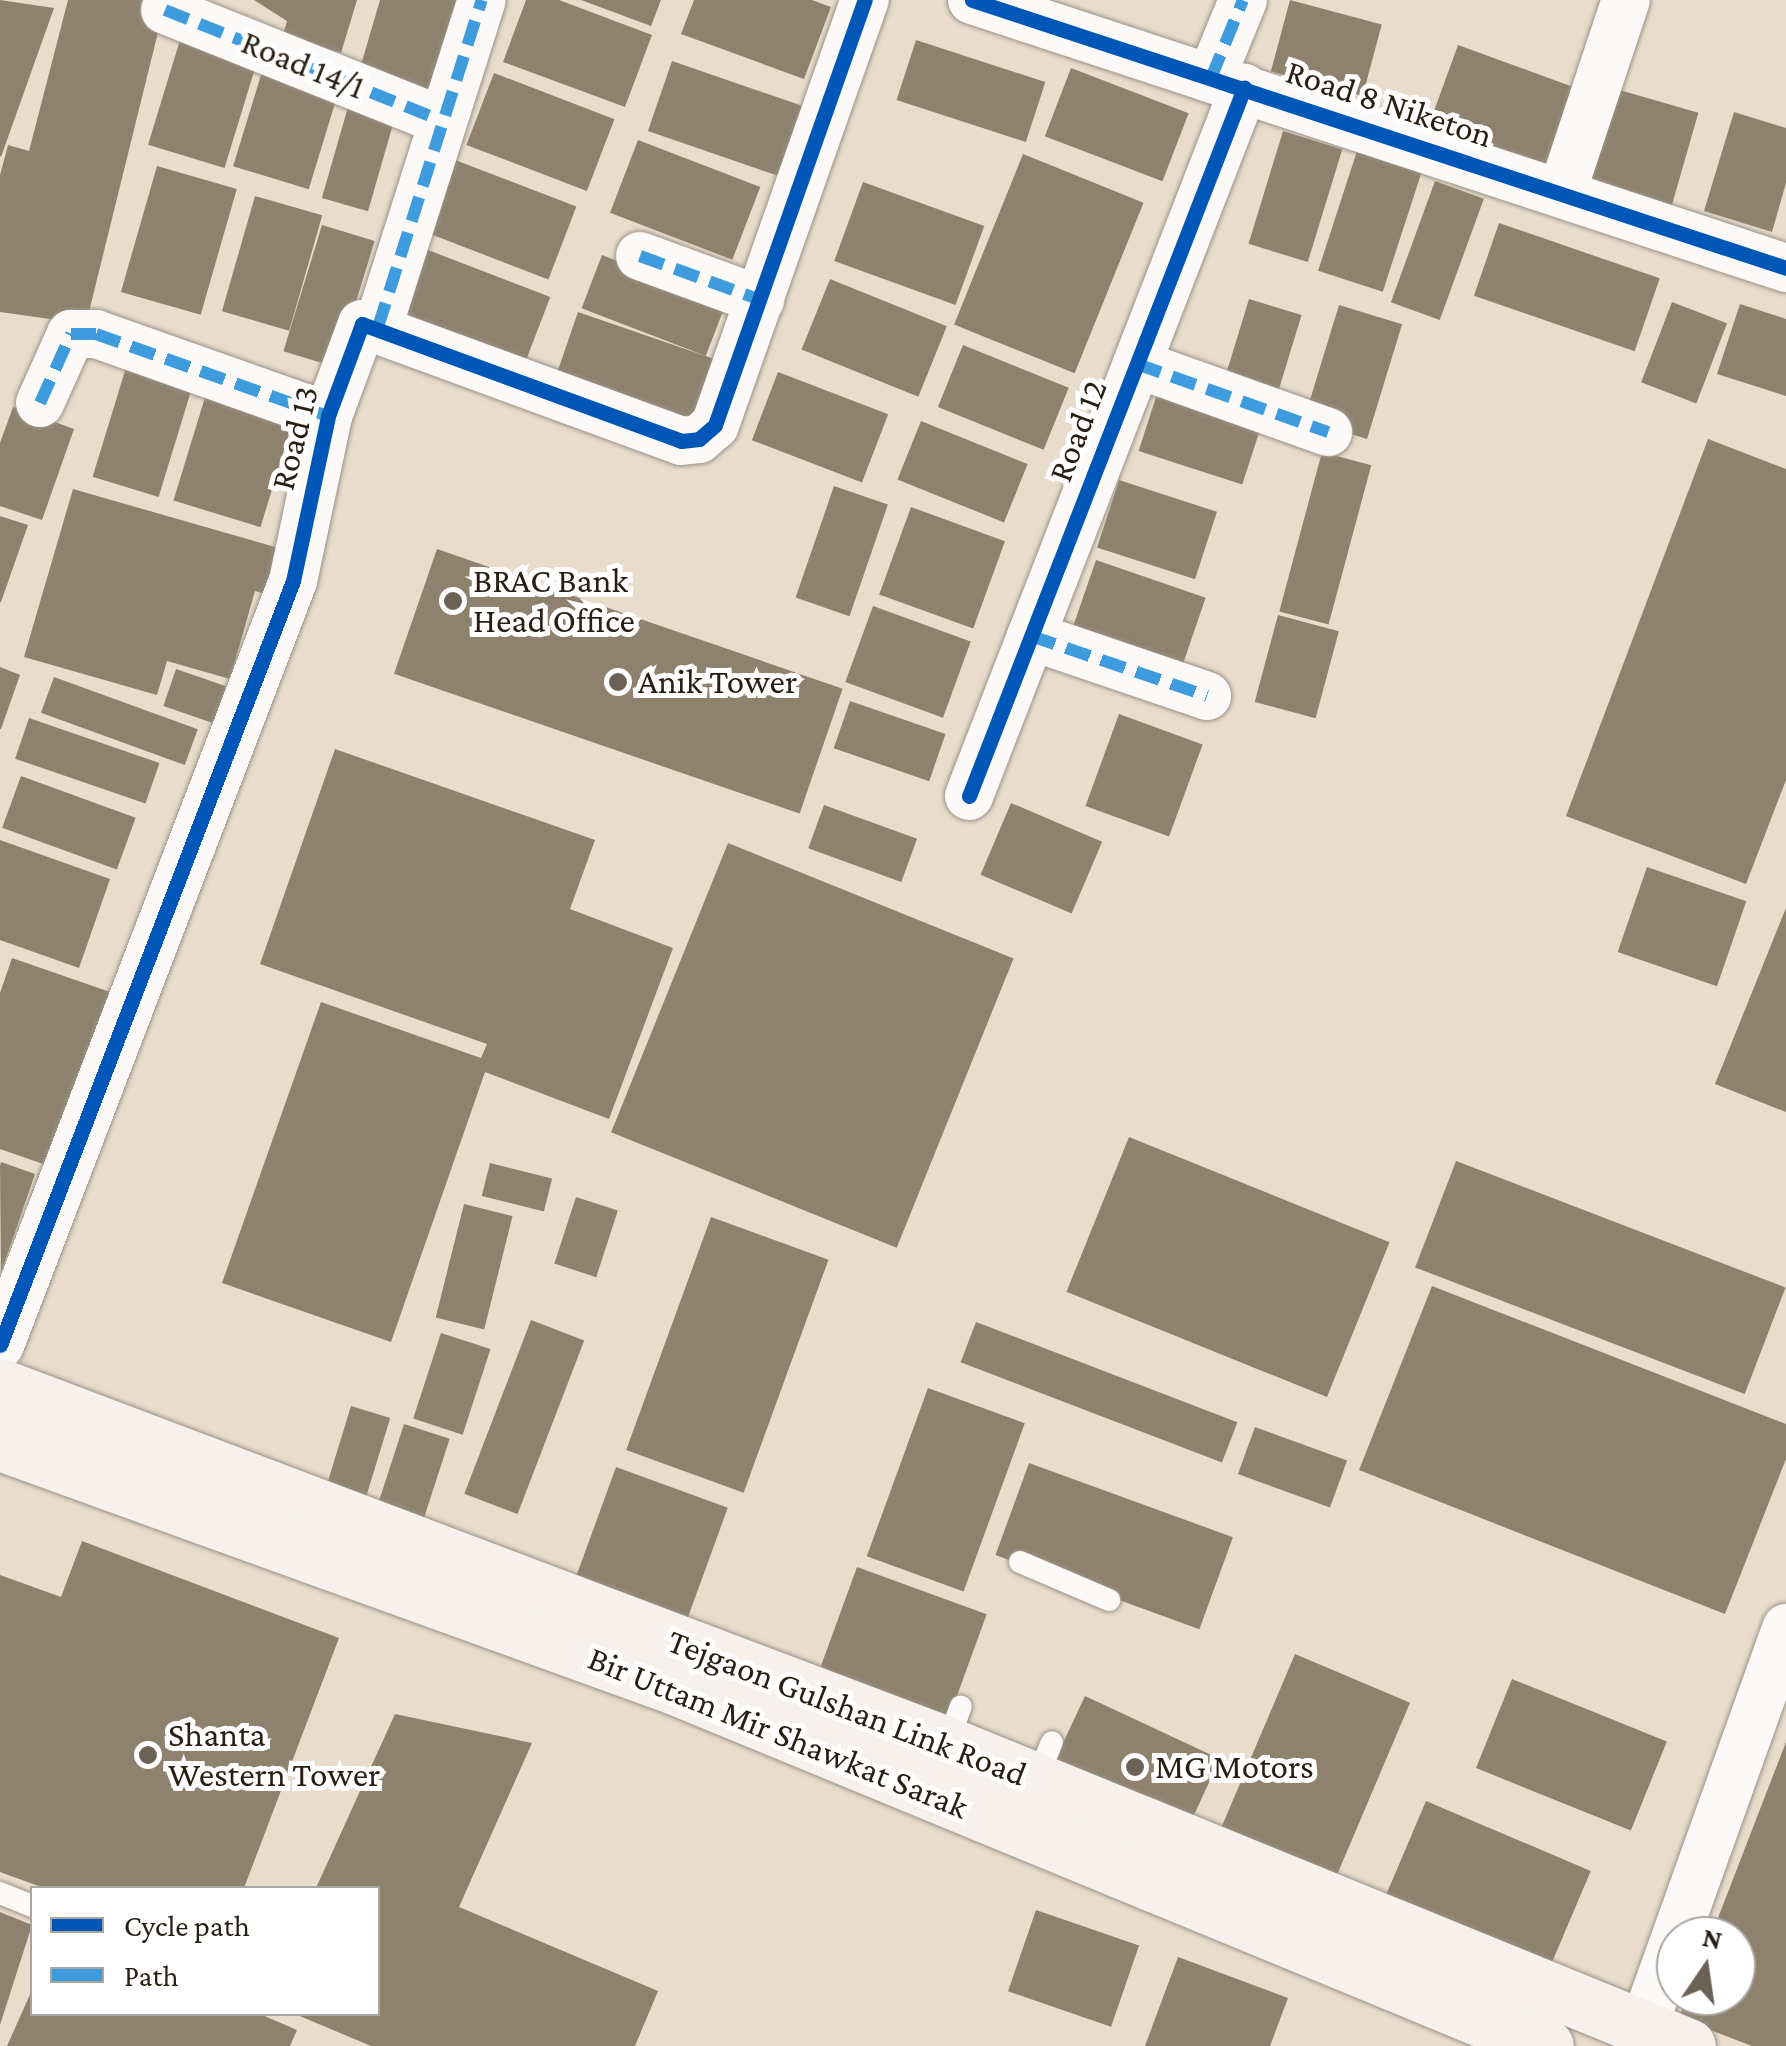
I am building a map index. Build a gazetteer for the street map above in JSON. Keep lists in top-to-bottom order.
{
  "streets": {
    "main road": ["Tejgaon Gulshan Link Road", "Bir Uttam Mir Shawkat Sarak"],
    "street": [
      "Road 14/1",
      "Road 8 Niketon",
      "Road 12",
      "Road 13"
    ]
  },
  "crossings": [
    ["Road 8 Niketon", "Road 12"]
  ],
  "places": [
    "BRAC Bank Head Office",
    "Anik Tower",
    "Shanta Western Tower",
    "MG Motors"
  ],
  "legend": ["Cycle path", "Path"],
  "north": "top"
}
